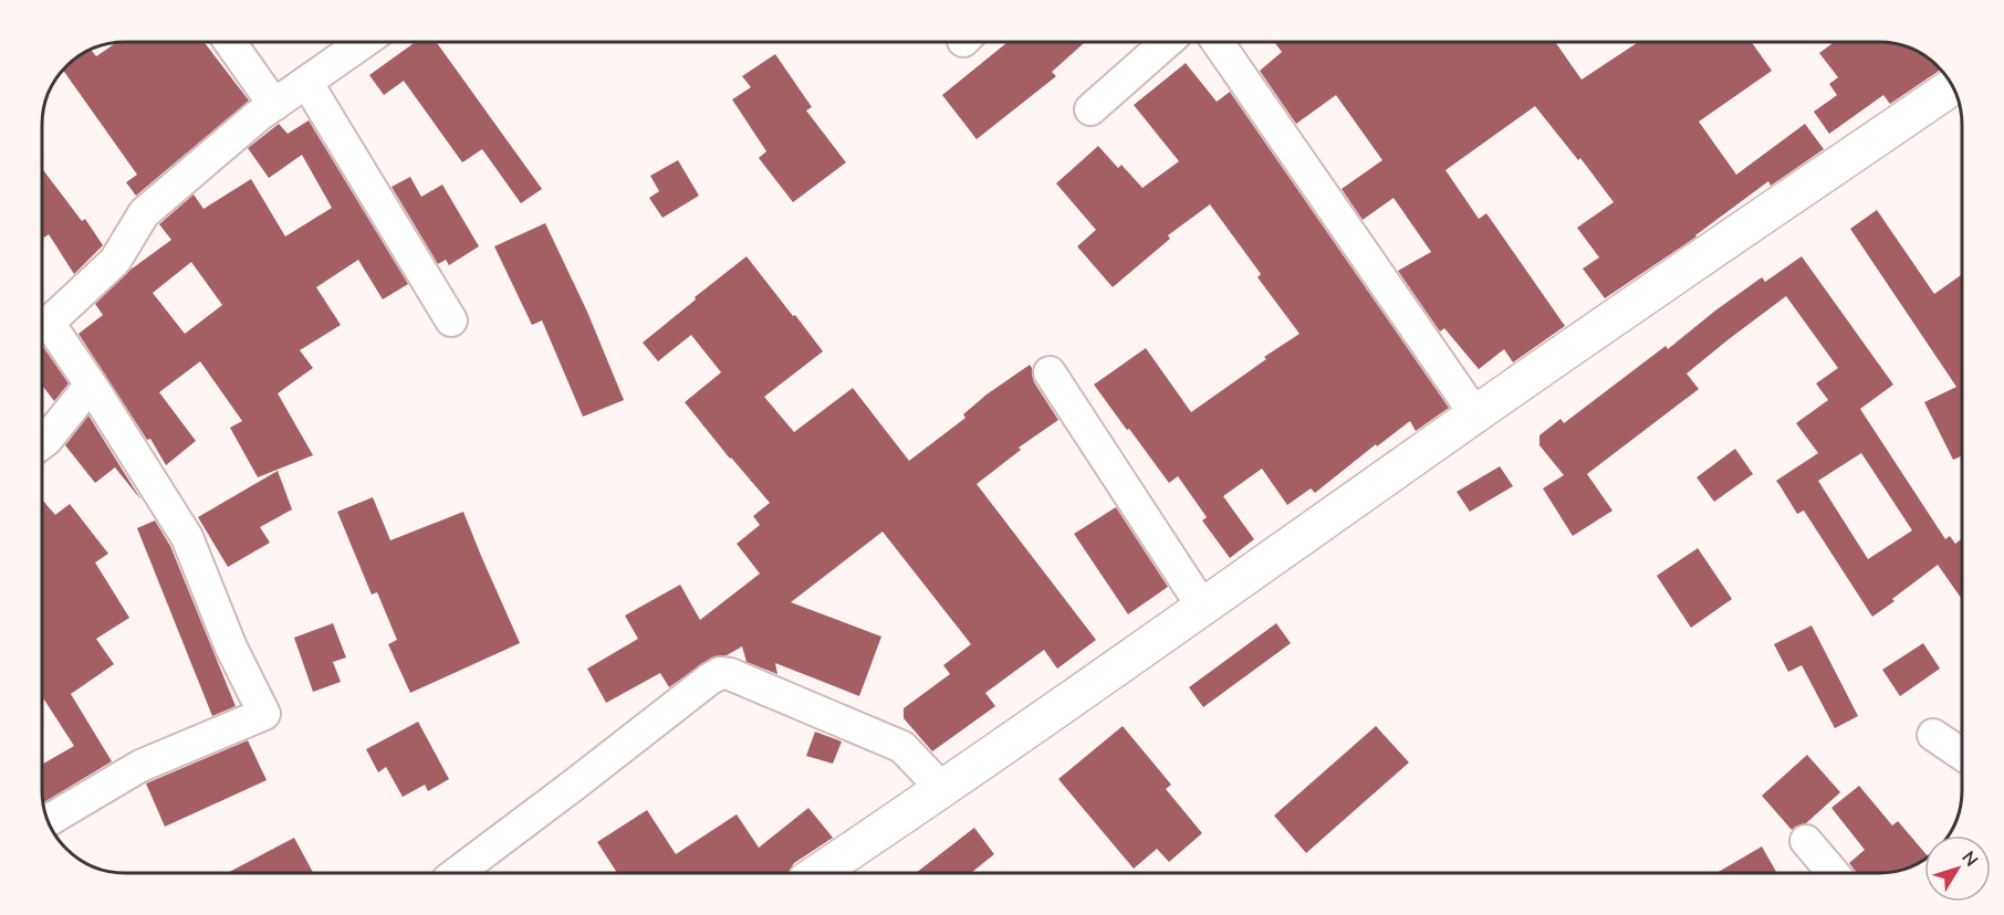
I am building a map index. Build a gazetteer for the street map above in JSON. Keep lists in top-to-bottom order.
{
  "north": "top right"
}
